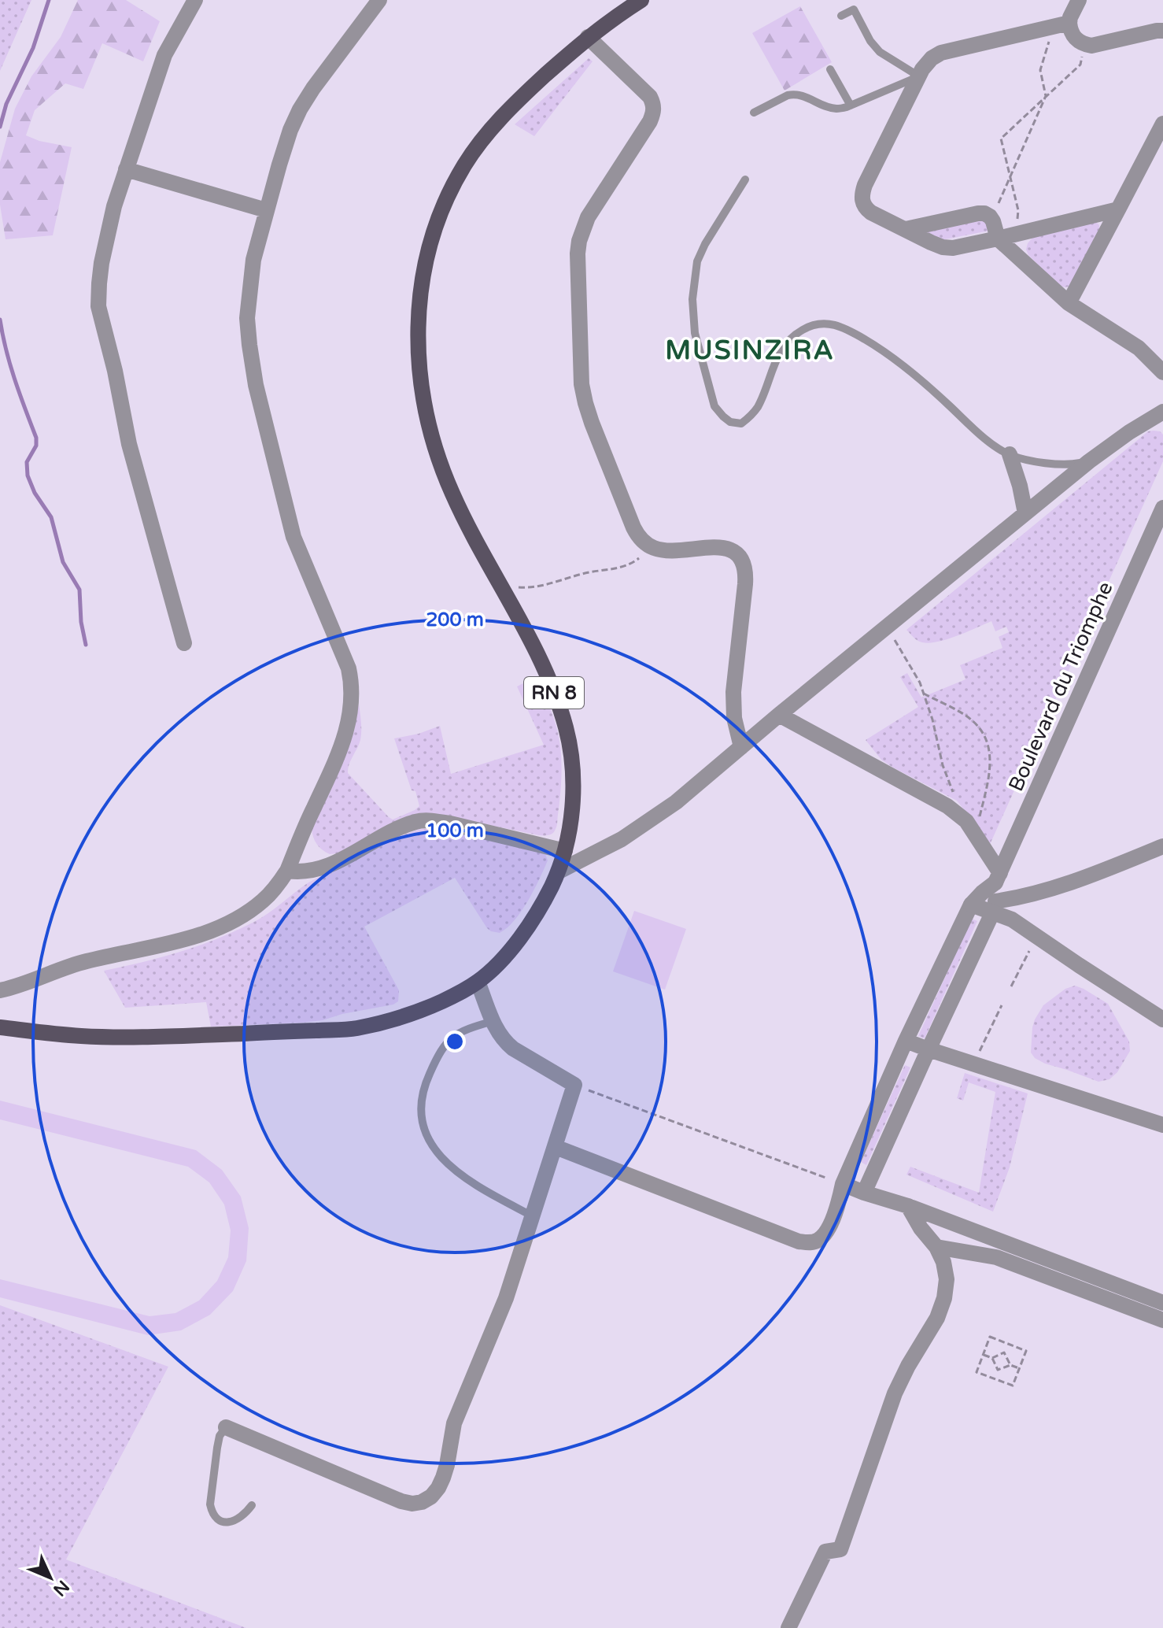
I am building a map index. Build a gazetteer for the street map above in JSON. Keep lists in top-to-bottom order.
{
  "streets": {
    "main road": ["RN 8"],
    "street": ["Boulevard du Triomphe"]
  },
  "districts": ["MUSINZIRA"],
  "north": "bottom right",
  "rings": ["200 m", "100 m"]
}
